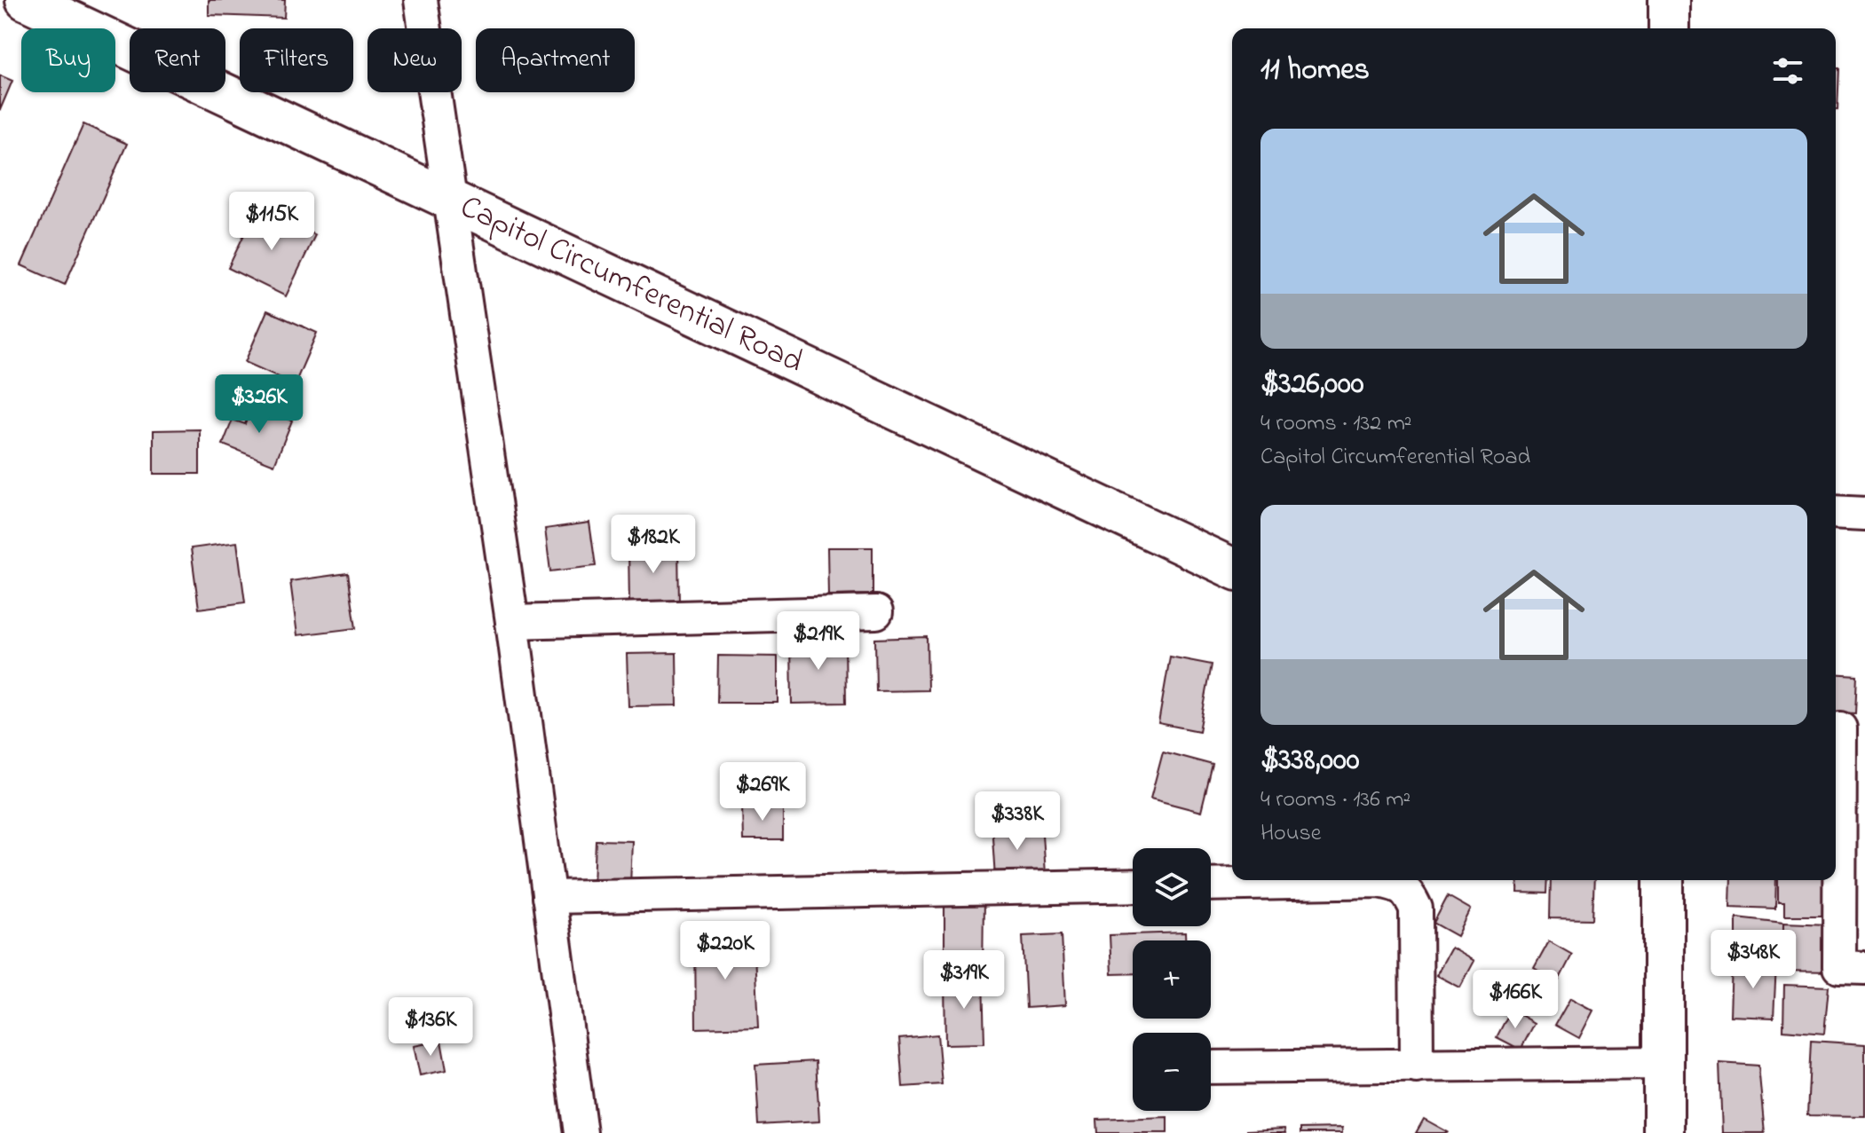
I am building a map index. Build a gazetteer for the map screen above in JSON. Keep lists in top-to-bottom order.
{
  "streets": {
    "main road": ["Capitol Circumferential Road"]
  },
  "page": {
    "chip": [
      "Buy",
      "Rent",
      "Filters",
      "New",
      "Apartment"
    ],
    "heading": "11 homes",
    "list": [
      {
        "name": "$326,000",
        "note": "4 rooms · 132 m² · Capitol Circumferential Road"
      },
      {
        "name": "$338,000",
        "note": "4 rooms · 136 m² · House"
      }
    ],
    "price": [
      "$115K",
      "$326K",
      "$182K",
      "$219K",
      "$269K",
      "$338K",
      "$220K",
      "$348K",
      "$319K",
      "$166K",
      "$136K"
    ],
    "map_buttons": ["+", "−"]
  }
}
